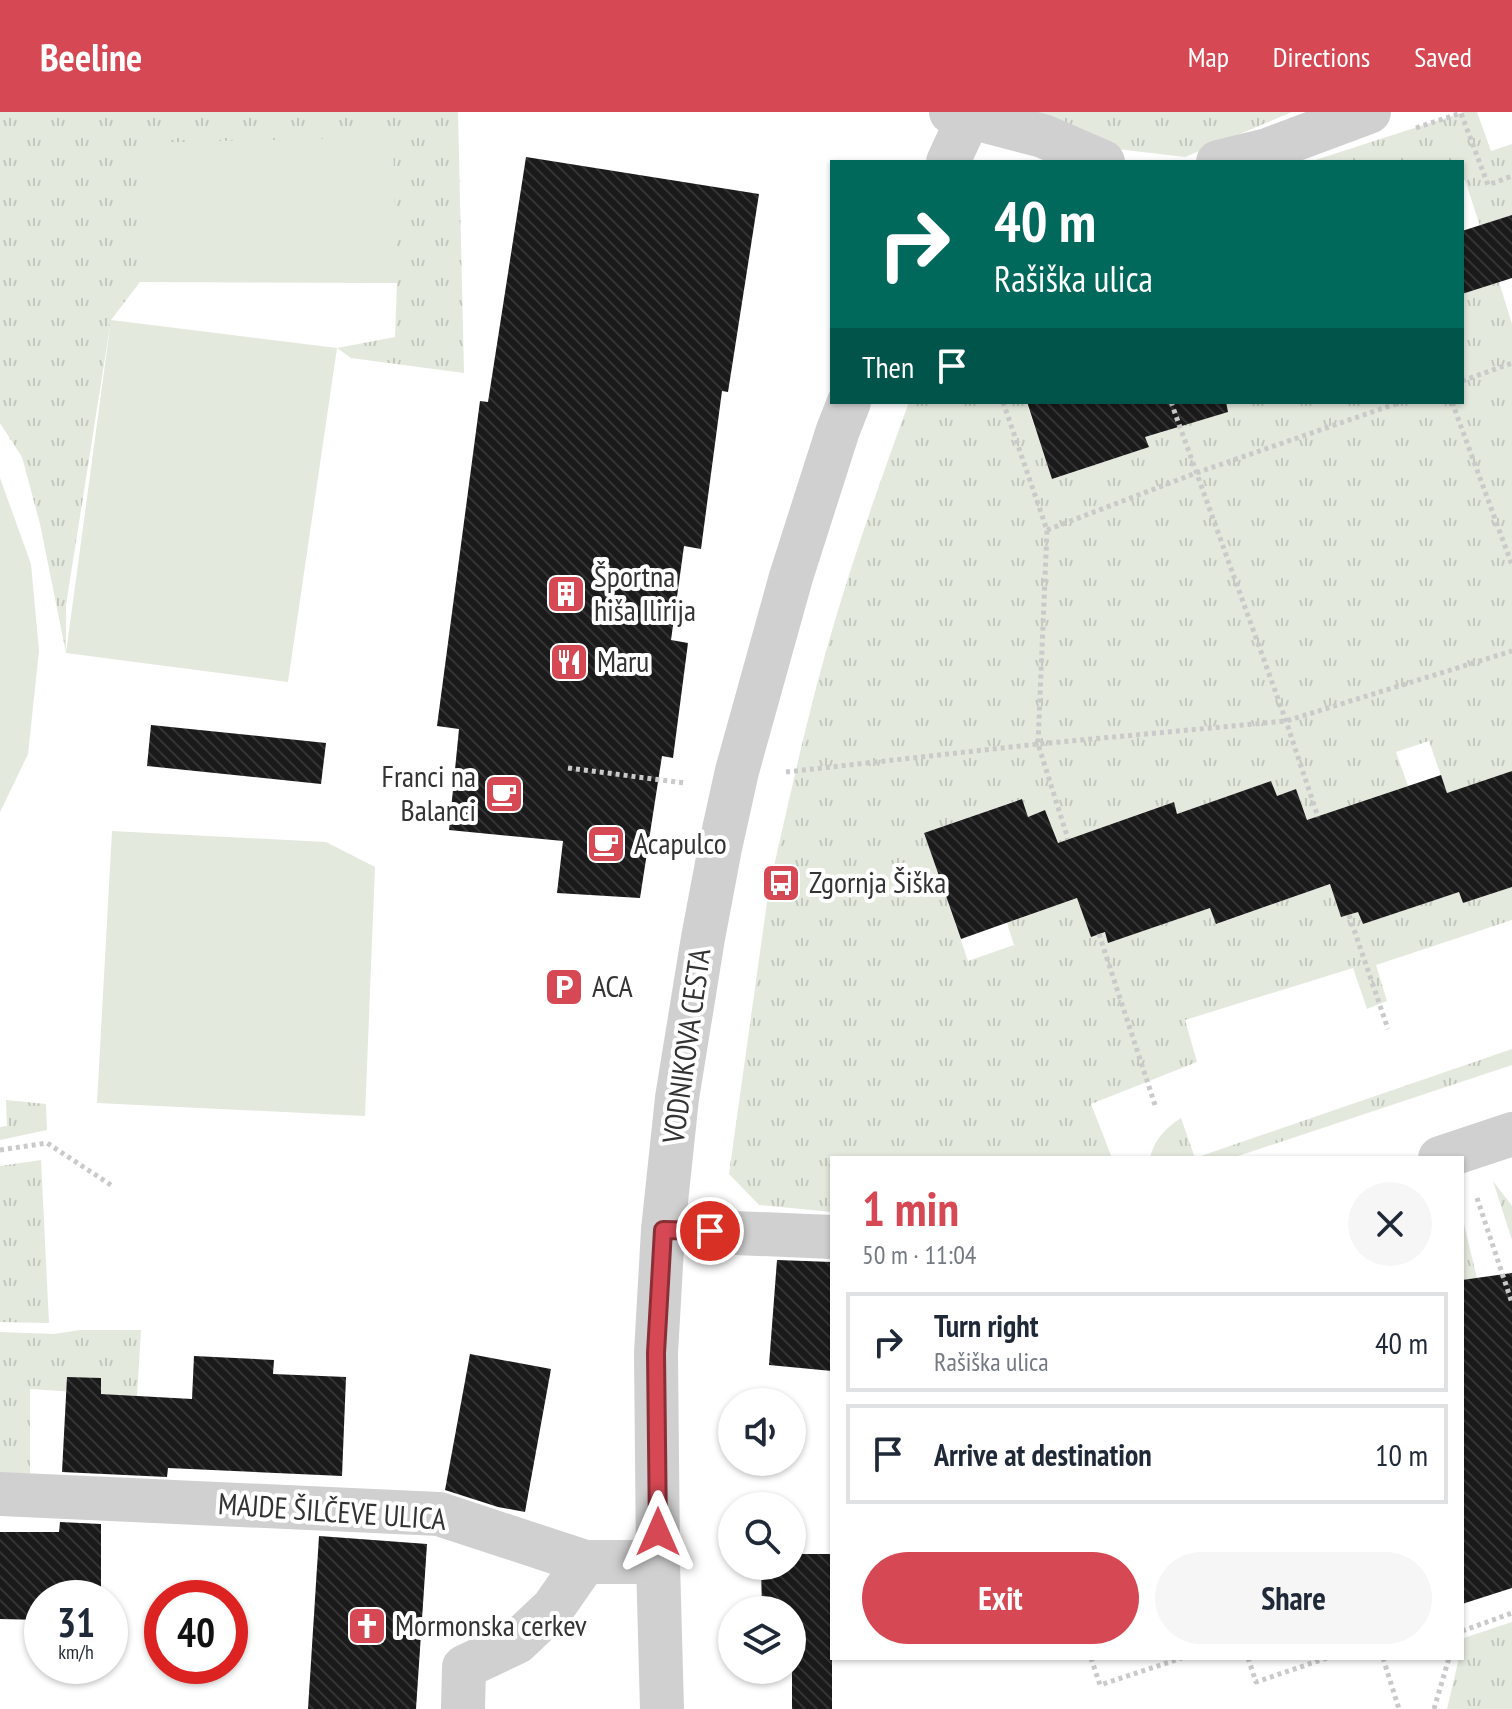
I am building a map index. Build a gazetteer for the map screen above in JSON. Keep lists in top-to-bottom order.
{
  "streets": {
    "street": ["VODNIKOVA CESTA", "MAJDE ŠILČEVE ULICA"]
  },
  "crossings": [
    ["VODNIKOVA CESTA", "MAJDE ŠILČEVE ULICA"]
  ],
  "places": {
    "building": ["Športna hiša Ilirija"],
    "restaurant": ["Maru"],
    "cafe": ["Franci na Balanci", "Acapulco"],
    "bus stop": ["Zgornja Šiška"],
    "parking": ["ACA"],
    "church": ["Mormonska cerkev"]
  },
  "page": {
    "header": "Beeline",
    "nav": ["Map", "Directions", "Saved"],
    "turn": ["40 m", "Rašiška ulica"],
    "then": "Then",
    "heading": ["1 min", "50 m · 11:04"],
    "list": [
      {
        "name": "Turn right",
        "note": "Rašiška ulica",
        "value": "40 m"
      },
      {
        "name": "Arrive at destination",
        "value": "10 m"
      }
    ],
    "buttons": ["Exit", "Share"],
    "speed": "31 km/h",
    "limit": "40"
  }
}
